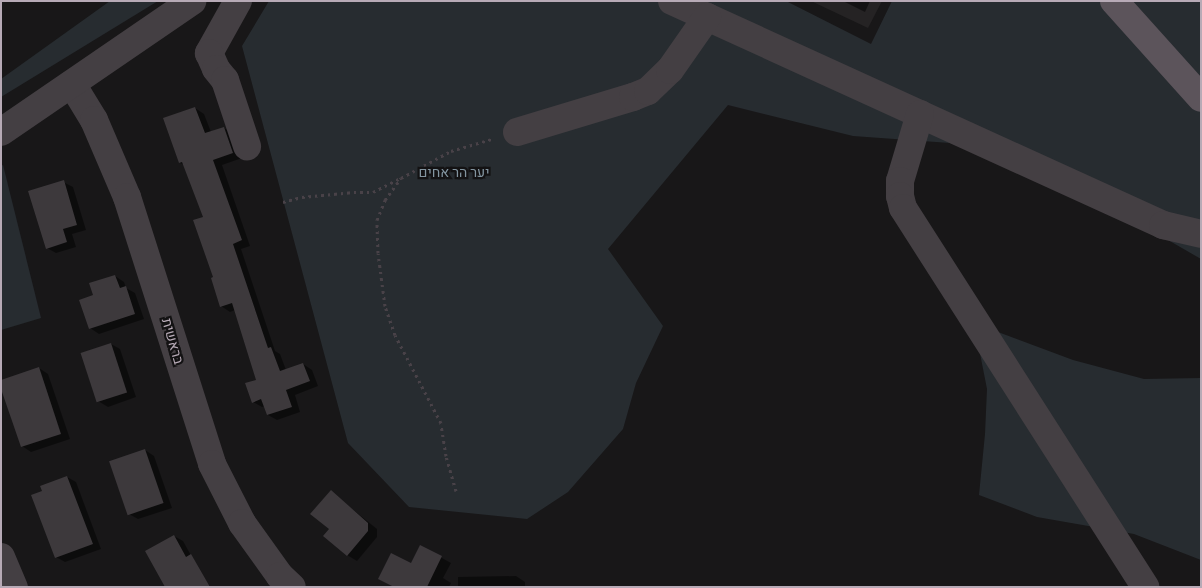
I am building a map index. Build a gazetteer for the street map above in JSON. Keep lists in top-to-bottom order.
{
  "streets": {
    "street": ["בראשית"]
  },
  "parks": ["יער הר אחים"]
}
